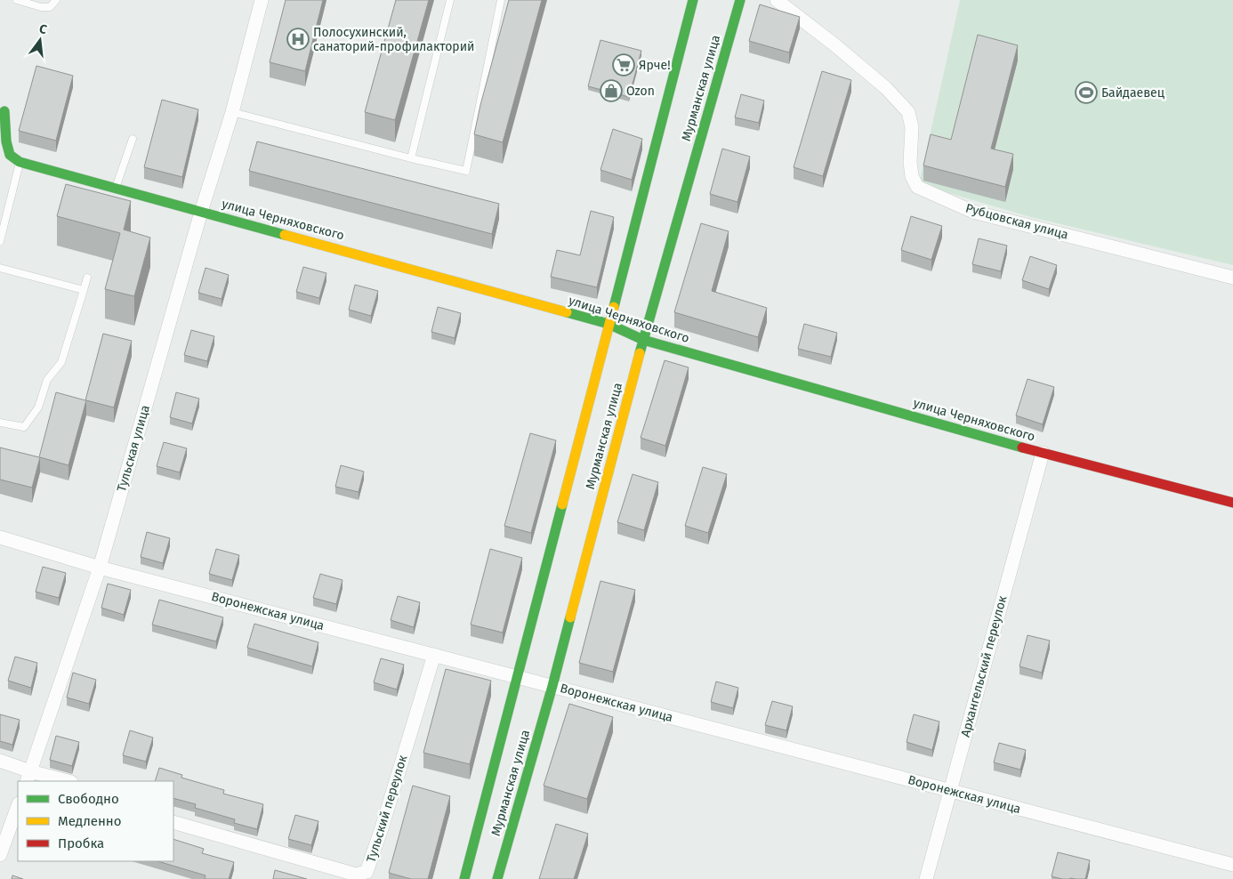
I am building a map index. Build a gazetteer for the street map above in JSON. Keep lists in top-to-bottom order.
{
  "streets": {
    "main road": ["Мурманская улица", "улица Черняховского"],
    "street": [
      "Рубцовская улица",
      "Тульская улица",
      "Воронежская улица",
      "Архангельский переулок",
      "Тульский переулок"
    ]
  },
  "crossings": [
    ["Мурманская улица", "улица Черняховского"],
    ["Мурманская улица", "Воронежская улица"],
    ["улица Черняховского", "Тульская улица"],
    ["улица Черняховского", "Архангельский переулок"],
    ["Тульская улица", "Воронежская улица"],
    ["Воронежская улица", "Архангельский переулок"],
    ["Воронежская улица", "Тульский переулок"]
  ],
  "places": {
    "hospital": ["Полосухинский, санаторий-профилакторий"],
    "supermarket": ["Ярче!"],
    "shop": ["Ozon"],
    "sports": ["Байдаевец"]
  },
  "legend": ["Свободно", "Медленно", "Пробка"],
  "north": "top"
}
